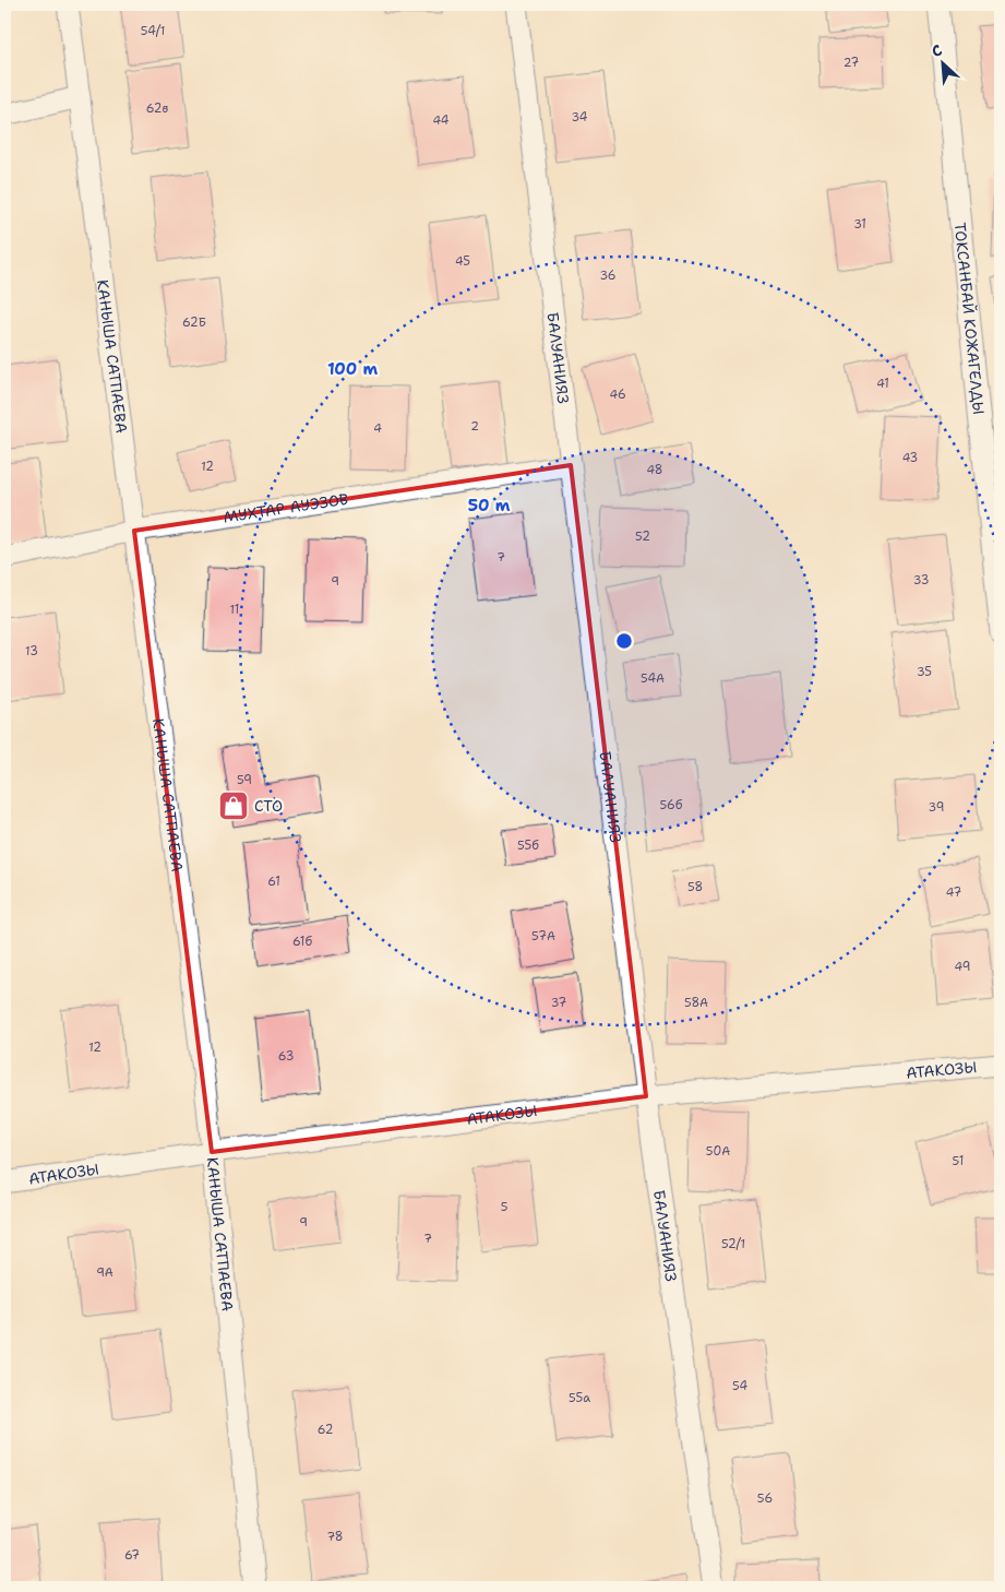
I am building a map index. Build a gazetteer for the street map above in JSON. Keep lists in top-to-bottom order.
{
  "streets": {
    "street": [
      "ТОКСАНБАЙ КОЖАГЕЛДЫ",
      "КАНЫША САТПАЕВА",
      "БАЛУАНИЯЗ",
      "МУХТАР АУЭЗОВ",
      "АТАКОЗЫ"
    ]
  },
  "crossings": [
    ["КАНЫША САТПАЕВА", "МУХТАР АУЭЗОВ"],
    ["КАНЫША САТПАЕВА", "АТАКОЗЫ"],
    ["БАЛУАНИЯЗ", "МУХТАР АУЭЗОВ"],
    ["БАЛУАНИЯЗ", "АТАКОЗЫ"]
  ],
  "places": {
    "shop": ["CTO"]
  },
  "house_numbers": [
    "54/1",
    "27",
    "62в",
    "34",
    "44",
    "31",
    "45",
    "36",
    "62Б",
    "41",
    "46",
    "2",
    "4",
    "43",
    "12",
    "48",
    "52",
    "7",
    "33",
    "9",
    "11",
    "13",
    "35",
    "54А",
    "59",
    "56б",
    "39",
    "55б",
    "61",
    "58",
    "47",
    "57А",
    "61б",
    "49",
    "37",
    "58А",
    "12",
    "63",
    "50А",
    "51",
    "5",
    "9",
    "7",
    "52/1",
    "9А",
    "54",
    "55а",
    "62",
    "56",
    "78",
    "67"
  ],
  "north": "top left",
  "rings": ["100 m", "50 m"]
}
